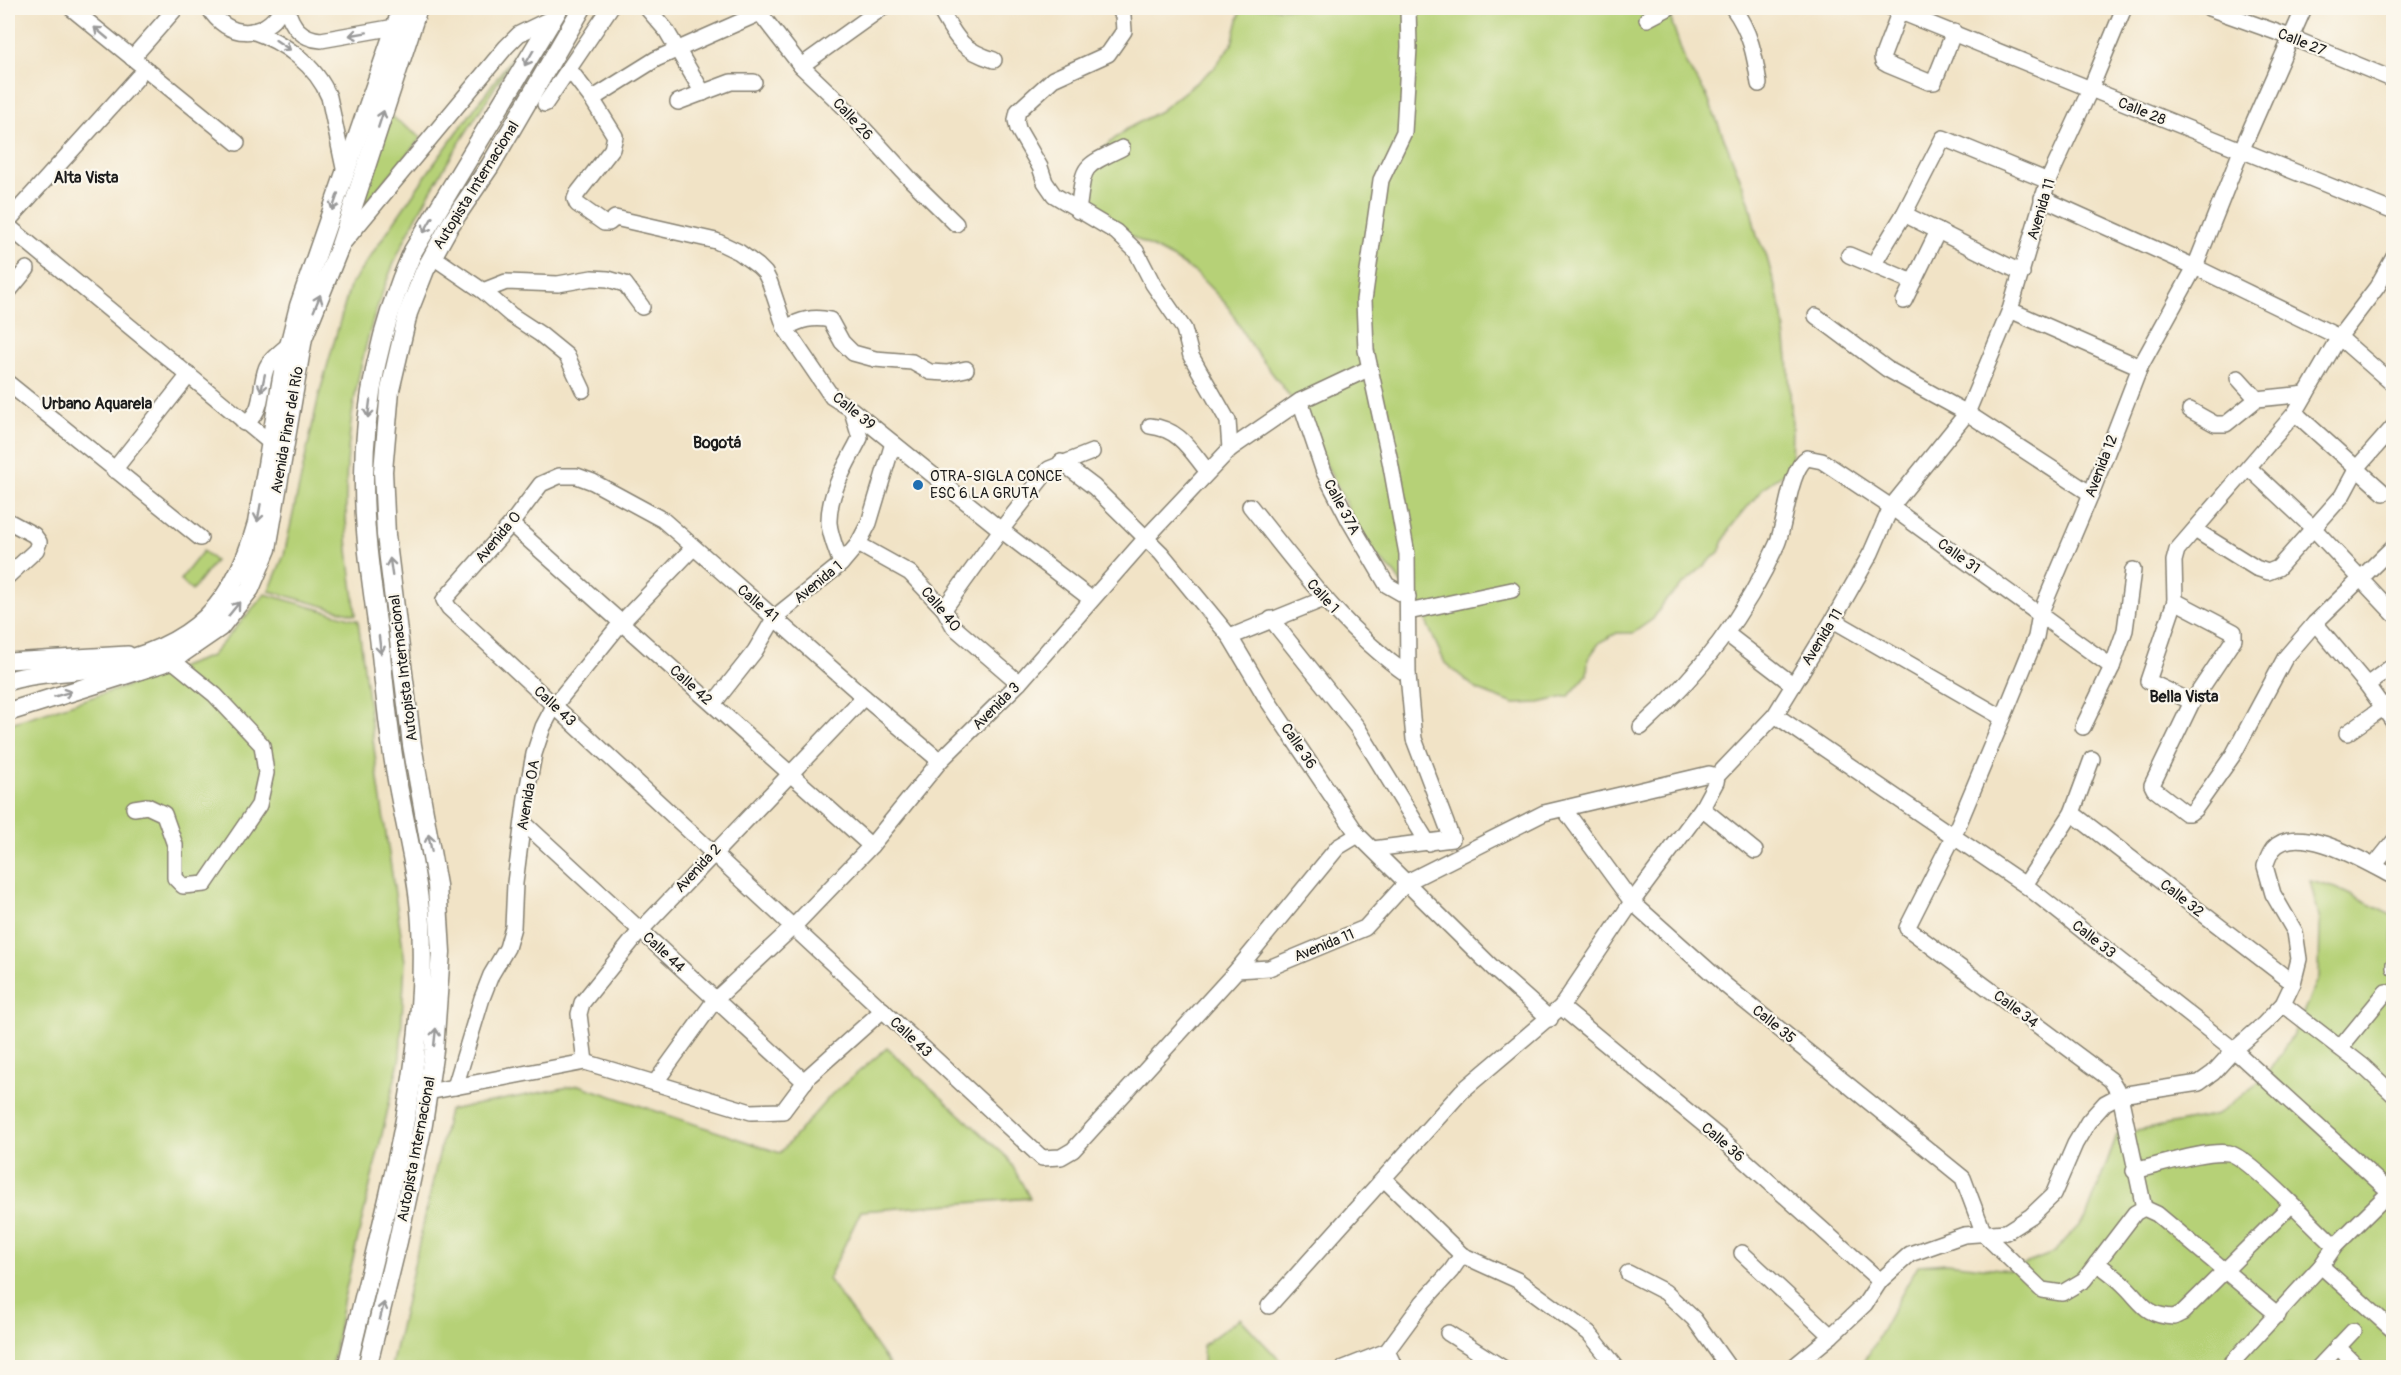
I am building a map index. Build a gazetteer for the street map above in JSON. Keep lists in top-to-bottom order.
{
  "streets": {
    "main road": ["Autopista Internacional", "Avenida Pinar del Río"],
    "street": [
      "Calle 27",
      "Calle 28",
      "Calle 26",
      "Avenida 11",
      "Calle 39",
      "Avenida 12",
      "Calle 37A",
      "Avenida 0",
      "Calle 31",
      "Avenida 1",
      "Calle 1",
      "Calle 41",
      "Calle 40",
      "Calle 42",
      "Calle 43",
      "Avenida 3",
      "Calle 36",
      "Avenida 0A",
      "Avenida 2",
      "Calle 32",
      "Calle 33",
      "Calle 44",
      "Calle 34",
      "Calle 35"
    ]
  },
  "crossings": [
    ["Calle 27", "Avenida 12"],
    ["Calle 28", "Avenida 11"],
    ["Calle 28", "Avenida 12"],
    ["Avenida 11", "Calle 31"],
    ["Avenida 11", "Calle 43"],
    ["Avenida 11", "Calle 36"],
    ["Avenida 11", "Calle 33"],
    ["Avenida 11", "Calle 35"],
    ["Calle 39", "Avenida 1"],
    ["Calle 39", "Avenida 3"],
    ["Avenida 12", "Calle 31"],
    ["Avenida 12", "Calle 33"],
    ["Avenida 12", "Calle 34"],
    ["Calle 37A", "Avenida 3"],
    ["Avenida 0", "Calle 41"],
    ["Avenida 0", "Calle 42"],
    ["Avenida 0", "Calle 43"],
    ["Avenida 1", "Calle 41"],
    ["Avenida 1", "Calle 40"],
    ["Avenida 1", "Calle 42"],
    ["Calle 41", "Avenida 3"],
    ["Calle 41", "Avenida 0A"],
    ["Calle 41", "Avenida 2"],
    ["Calle 40", "Avenida 3"],
    ["Calle 42", "Avenida 3"],
    ["Calle 42", "Avenida 0A"],
    ["Calle 42", "Avenida 2"],
    ["Calle 43", "Avenida 3"],
    ["Calle 43", "Calle 36"],
    ["Calle 43", "Avenida 0A"],
    ["Calle 43", "Avenida 2"],
    ["Avenida 3", "Calle 36"],
    ["Avenida 3", "Calle 44"],
    ["Avenida 0A", "Calle 44"],
    ["Avenida 2", "Calle 44"]
  ],
  "districts": [
    "Alta Vista",
    "Urbano Aquarela",
    "Bogotá",
    "Bella Vista"
  ],
  "places": ["OTRA-SIGLA CONCE ESC 6 LA GRUTA"]
}
